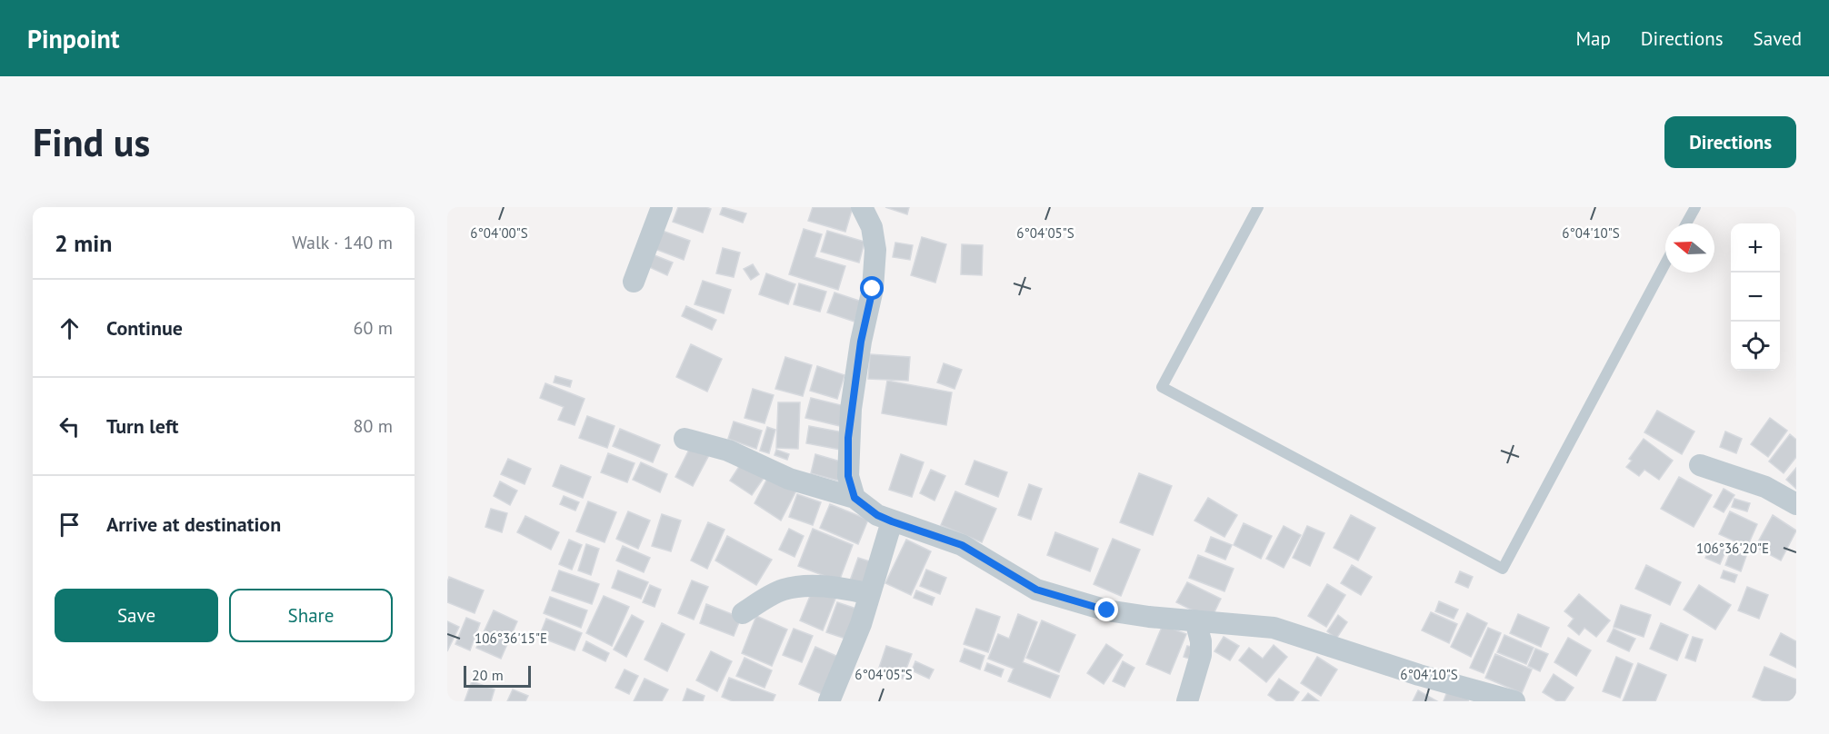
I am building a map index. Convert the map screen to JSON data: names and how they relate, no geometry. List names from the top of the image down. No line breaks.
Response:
{"scale_bar":"20 m","north":"left","page":{"header":"Pinpoint","nav":["Map","Directions","Saved"],"buttons":["Directions",["Save","Share"]],"title":"Find us","heading":["2 min","Walk · 140 m"],"map_buttons":["+","−"],"list":[["Continue","60 m"],["Turn left","80 m"],"Arrive at destination"],"scale":"20 m"},"coordinates":["6°04'00\"S","6°04'05\"S","6°04'10\"S","106°36'20\"E","106°36'15\"E"]}
